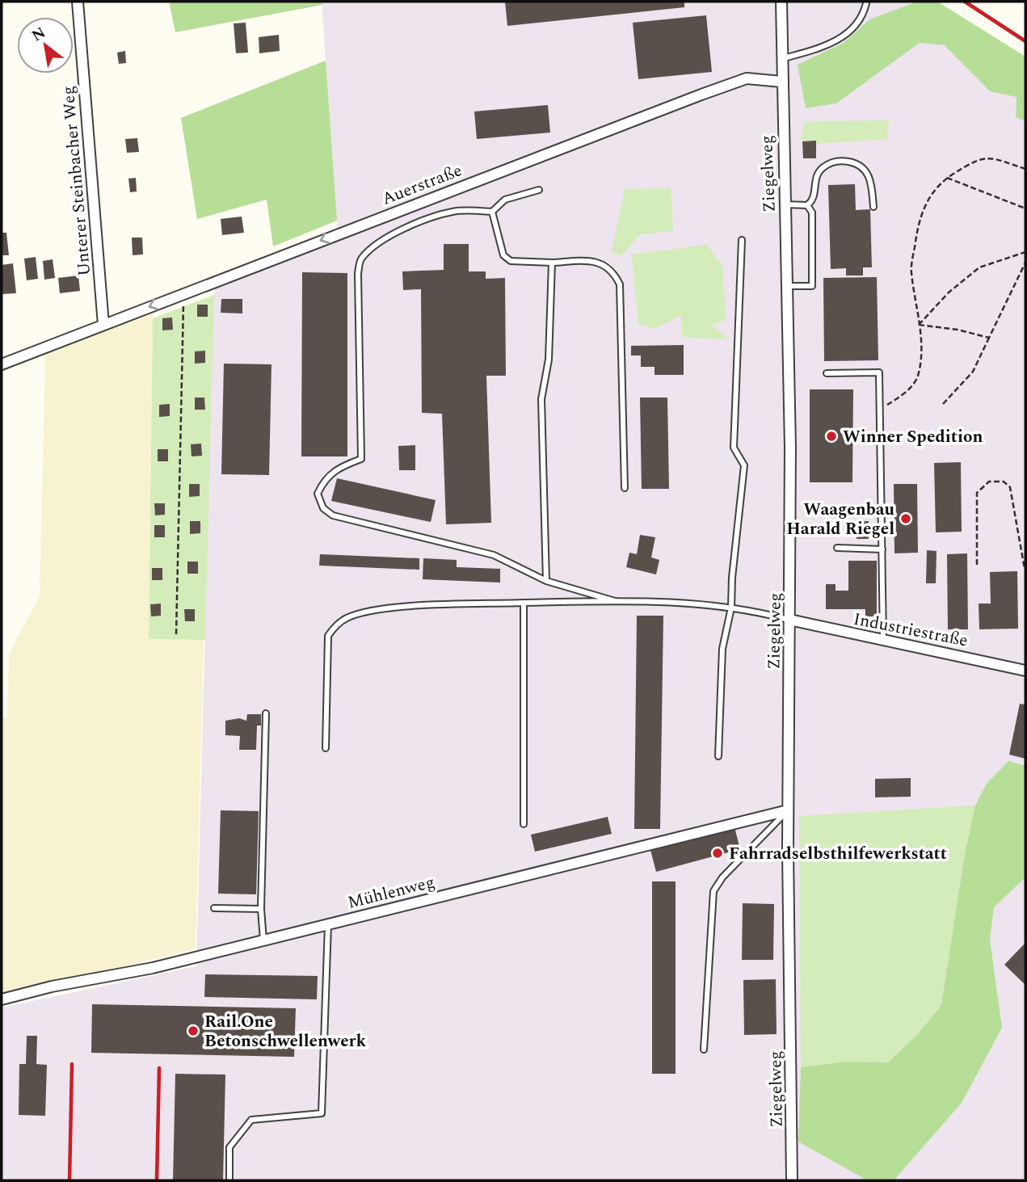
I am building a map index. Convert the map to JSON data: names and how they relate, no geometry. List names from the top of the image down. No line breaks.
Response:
{"streets":{"street":["Ziegelweg","Unterer Steinbacher Weg","Auerstraße","Industriestraße","Mühlenweg"]},"crossings":[["Ziegelweg","Auerstraße"],["Ziegelweg","Industriestraße"],["Ziegelweg","Mühlenweg"],["Unterer Steinbacher Weg","Auerstraße"]],"one_way":["Auerstraße"],"places":["Winner Spedition","Waagenbau Harald Riegel","Fahrradselbsthilfewerkstatt","Rail.One Betonschwellenwerk"],"north":"top left"}
